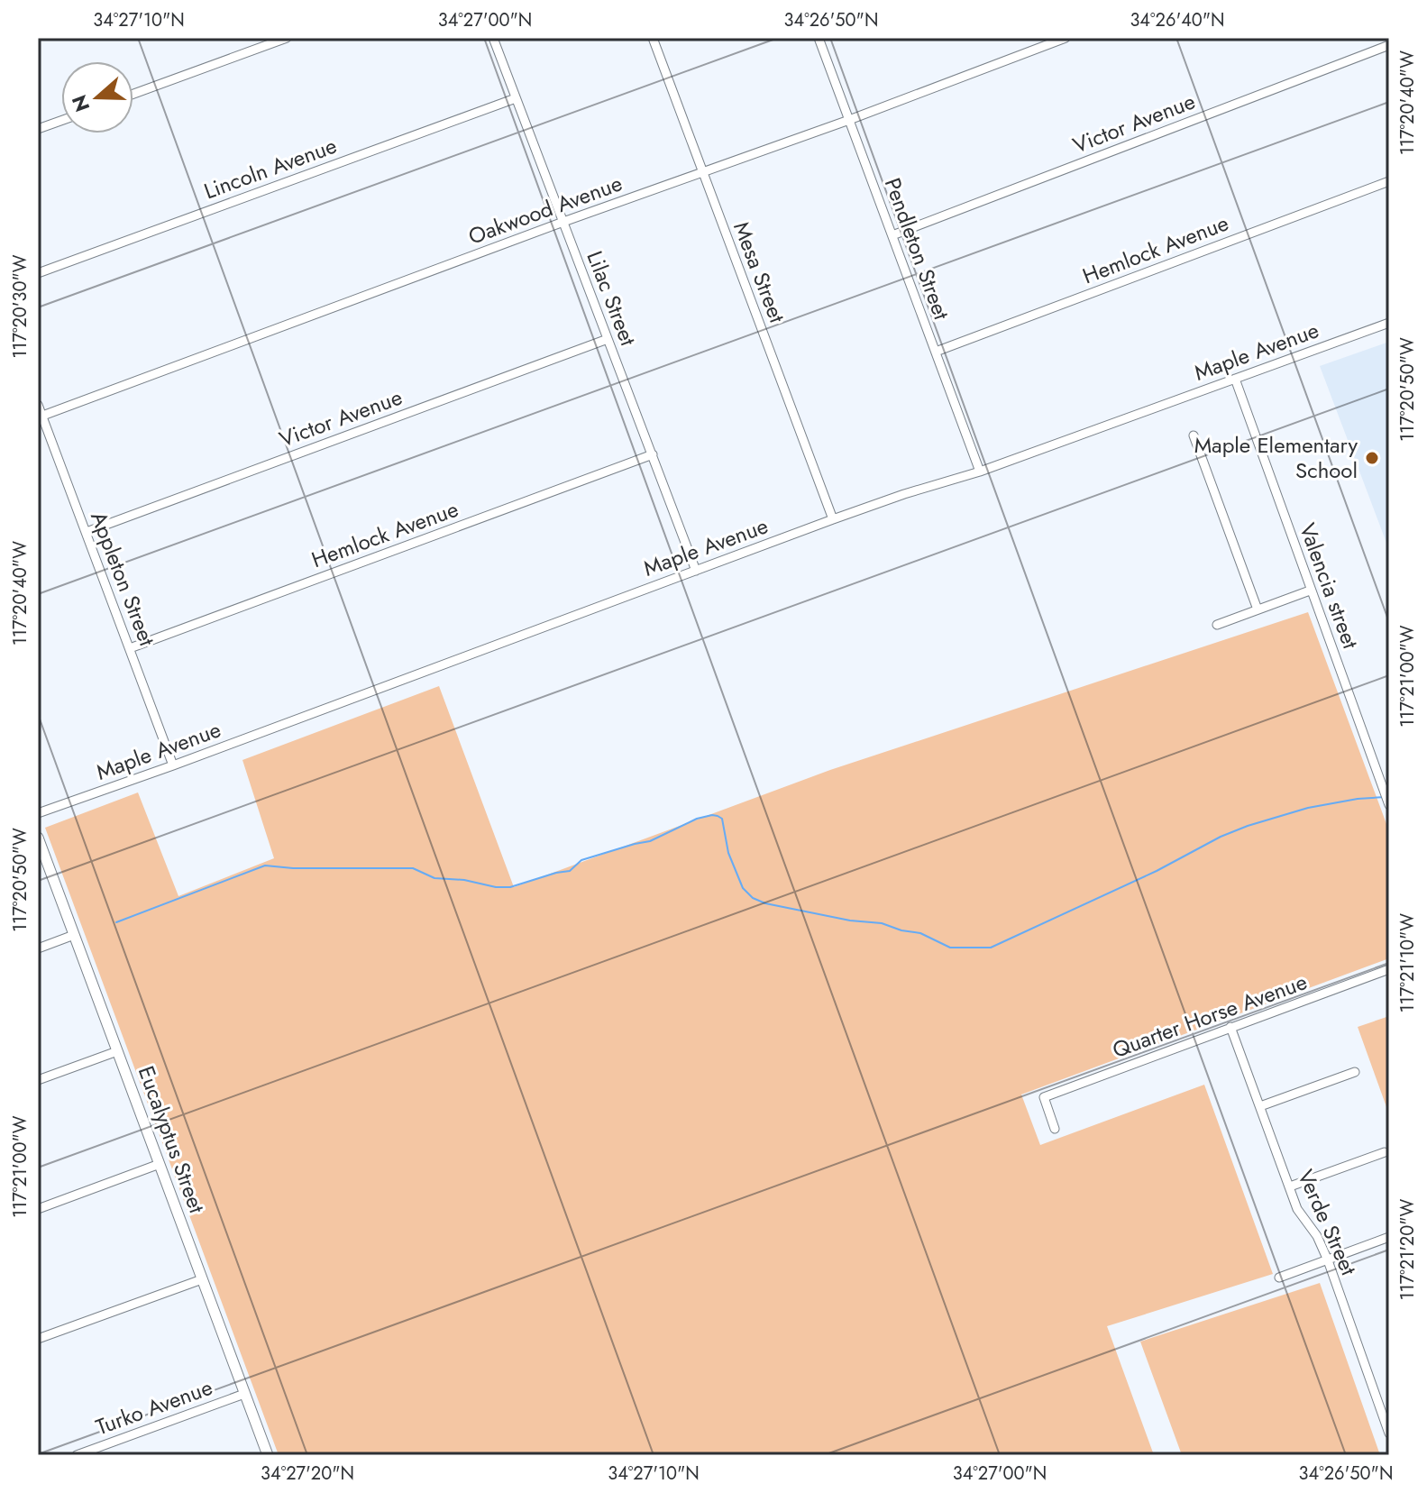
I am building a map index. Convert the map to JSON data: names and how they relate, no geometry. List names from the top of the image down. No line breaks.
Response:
{"streets":{"main road":["Eucalyptus Street"],"street":["Victor Avenue","Lincoln Avenue","Oakwood Avenue","Pendleton Street","Hemlock Avenue","Mesa Street","Lilac Street","Maple Avenue","Appleton Street","Valencia street","Quarter Horse Avenue","Verde Street","Turko Avenue"]},"crossings":[["Victor Avenue","Pendleton Street"],["Victor Avenue","Lilac Street"],["Victor Avenue","Appleton Street"],["Lincoln Avenue","Lilac Street"],["Oakwood Avenue","Pendleton Street"],["Oakwood Avenue","Mesa Street"],["Oakwood Avenue","Lilac Street"],["Oakwood Avenue","Appleton Street"],["Pendleton Street","Hemlock Avenue"],["Pendleton Street","Maple Avenue"],["Hemlock Avenue","Lilac Street"],["Hemlock Avenue","Appleton Street"],["Mesa Street","Maple Avenue"],["Lilac Street","Maple Avenue"],["Maple Avenue","Appleton Street"],["Maple Avenue","Valencia street"],["Quarter Horse Avenue","Verde Street"],["Eucalyptus Street","Turko Avenue"]],"places":["Maple Elementary School"],"north":"left","coordinates":["34°27'10\"N","34°27'00\"N","34°26'50\"N","34°26'40\"N","117°20'40\"W","117°20'30\"W","117°20'50\"W","117°21'00\"W","117°21'10\"W","117°21'20\"W","34°27'20\"N"]}
